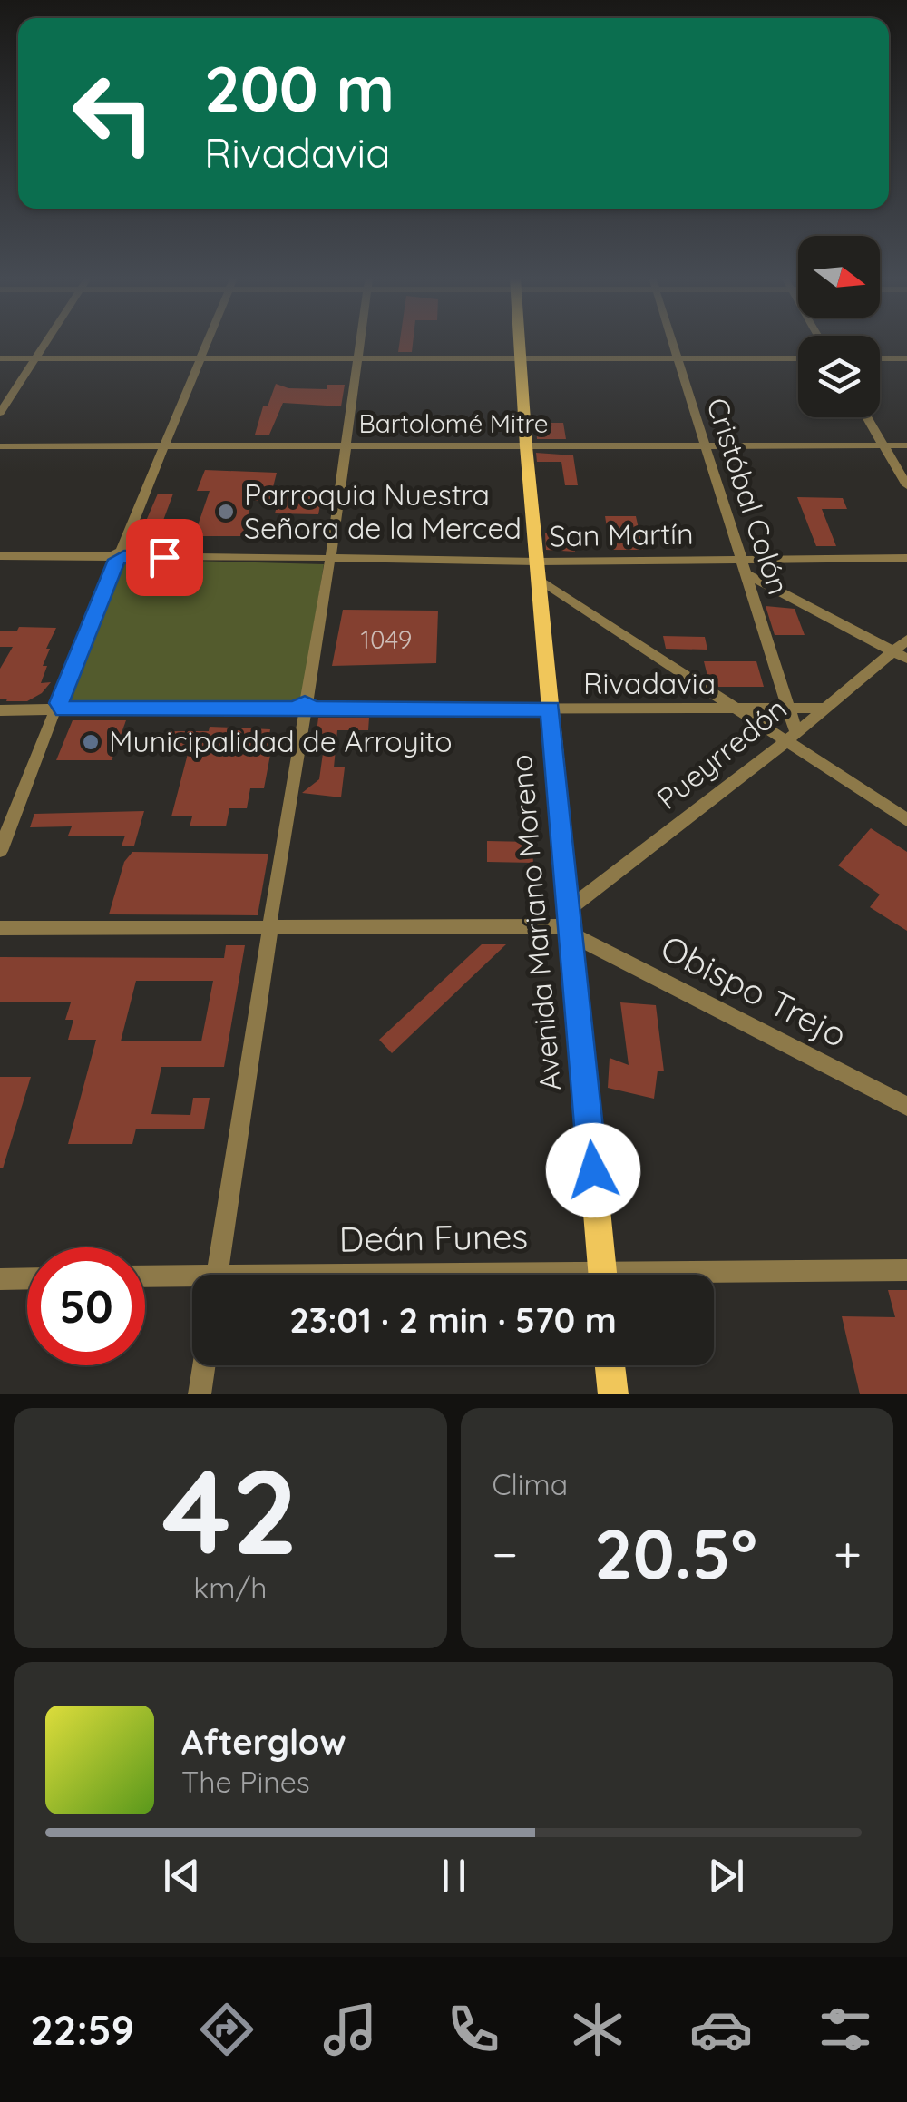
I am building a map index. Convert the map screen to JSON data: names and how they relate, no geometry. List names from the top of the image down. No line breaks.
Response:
{"streets":{"main road":["Avenida Mariano Moreno"],"street":["Bartolomé Mitre","Cristóbal Colón","San Martín","Rivadavia","Pueyrredón","Obispo Trejo","Deán Funes"]},"crossings":[["Bartolomé Mitre","Cristóbal Colón"],["Bartolomé Mitre","Avenida Mariano Moreno"],["Cristóbal Colón","San Martín"],["Cristóbal Colón","Rivadavia"],["Cristóbal Colón","Pueyrredón"],["San Martín","Avenida Mariano Moreno"],["Rivadavia","Pueyrredón"],["Rivadavia","Avenida Mariano Moreno"],["Pueyrredón","Avenida Mariano Moreno"],["Pueyrredón","Obispo Trejo"],["Avenida Mariano Moreno","Obispo Trejo"]],"places":["Parroquia Nuestra Señora de la Merced","Municipalidad de Arroyito"],"house_numbers":["1049"],"north":"right","page":{"turn":["200 m","Rivadavia"],"limit":"50","trip":"23:01 · 2 min · 570 m","tile":[["42","km/h"],"Clima"],"heat":["−","20.5°","+"],"song":["Afterglow","The Pines"],"tabs":"22:59"}}
